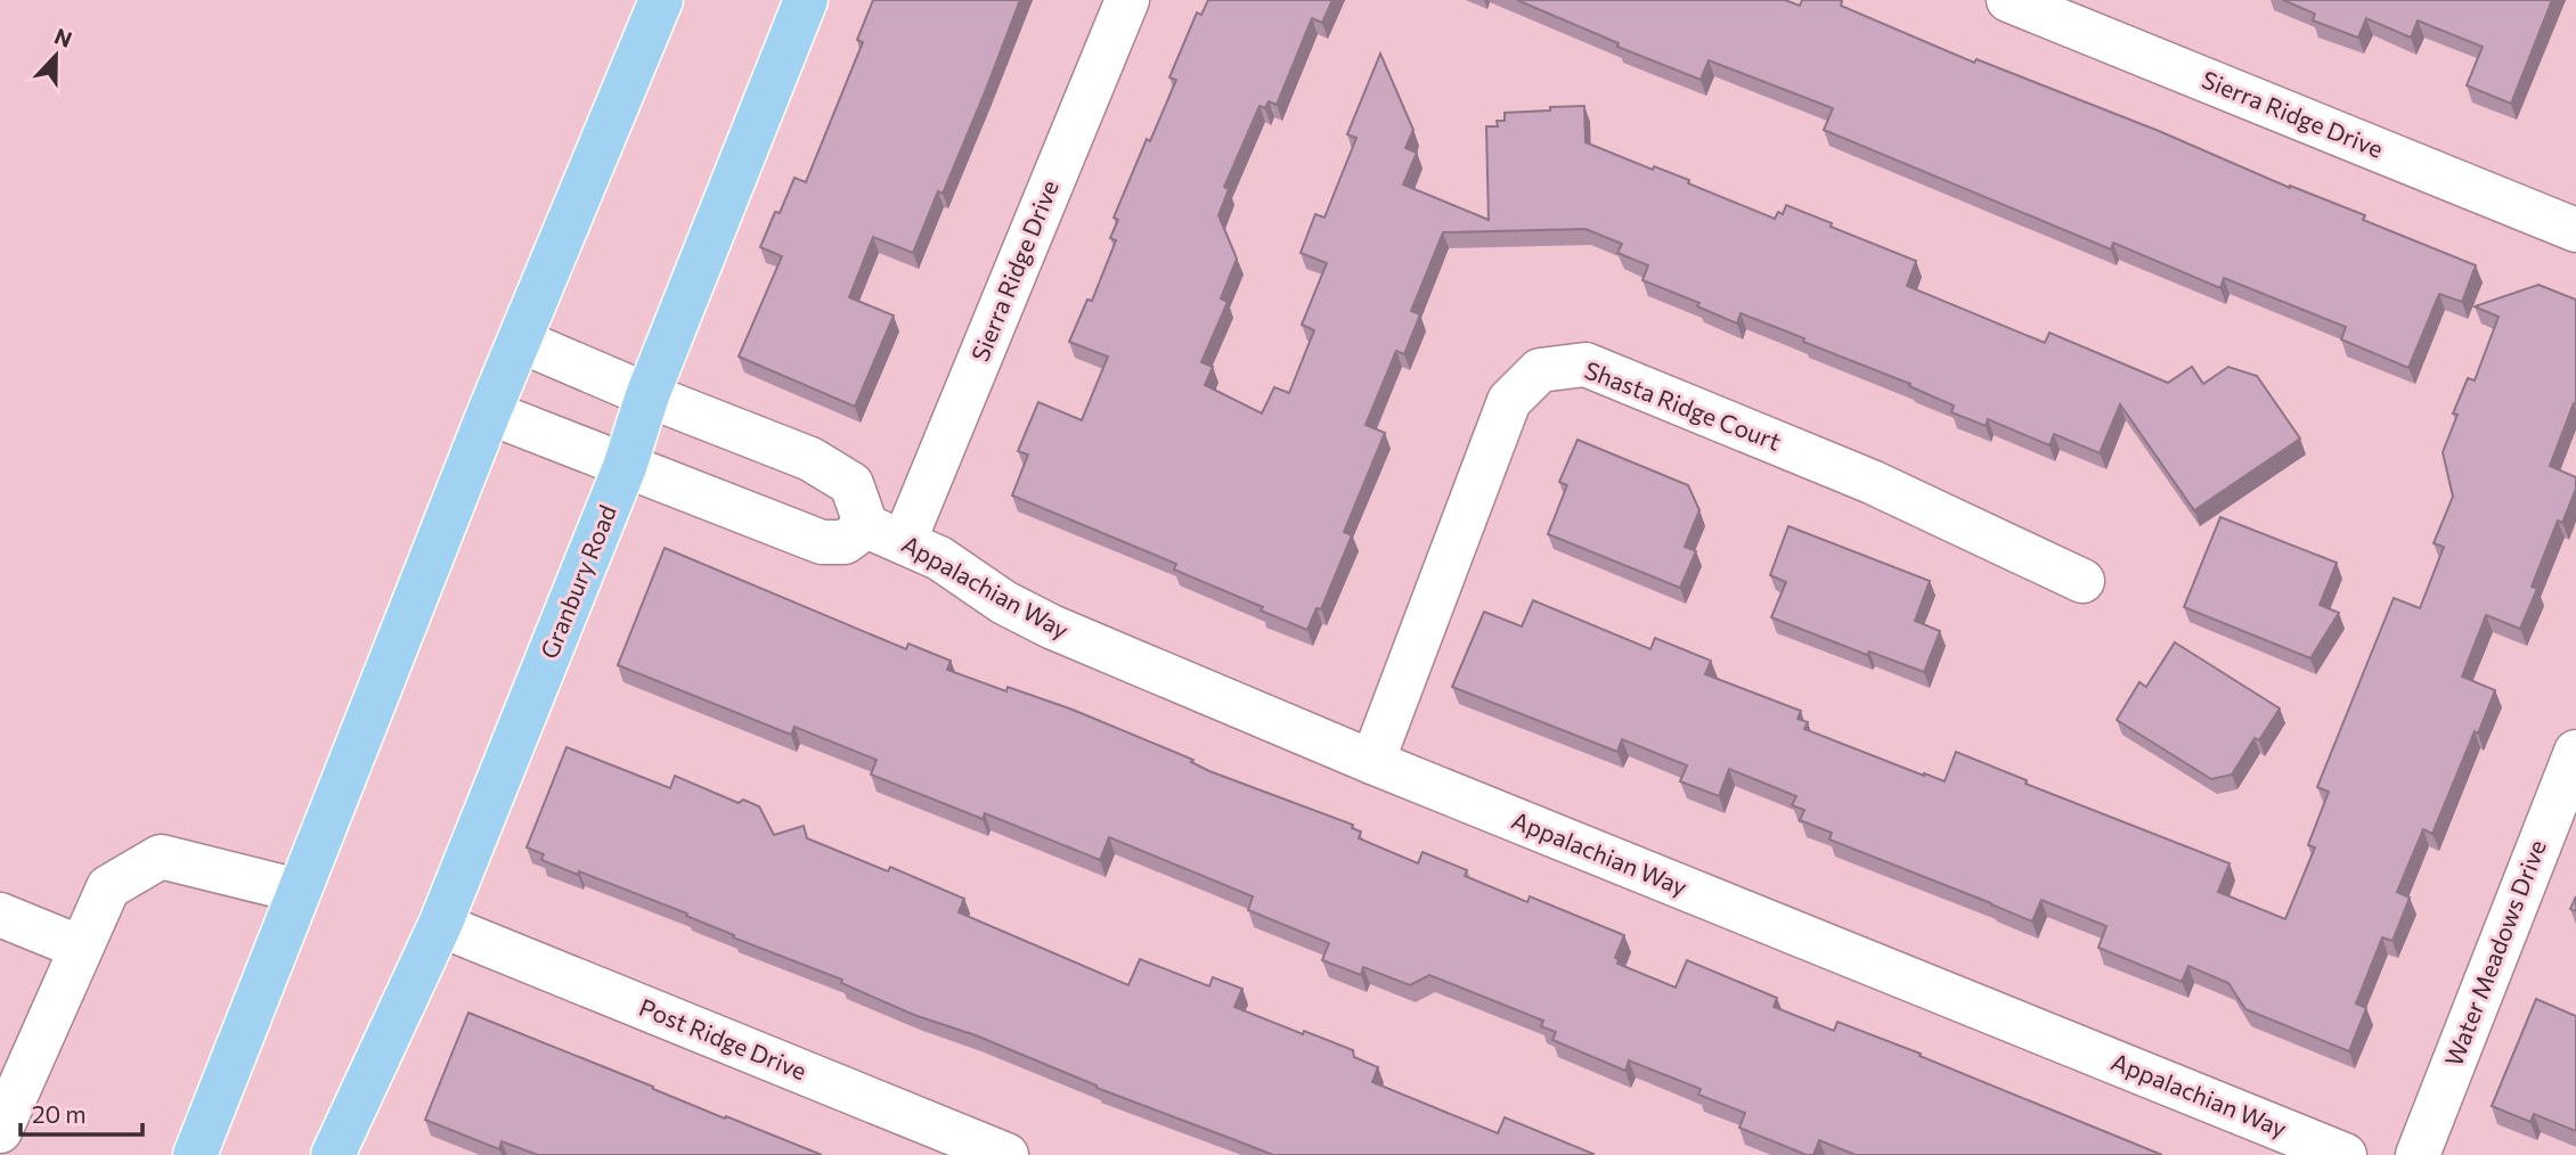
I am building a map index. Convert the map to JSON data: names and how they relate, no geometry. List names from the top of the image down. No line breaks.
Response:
{"streets":{"main road":["Granbury Road"],"street":["Sierra Ridge Drive","Shasta Ridge Court","Appalachian Way","Water Meadows Drive","Post Ridge Drive"]},"crossings":[["Sierra Ridge Drive","Appalachian Way"],["Shasta Ridge Court","Appalachian Way"],["Granbury Road","Post Ridge Drive"]],"scale_bar":"20 m","north":"top"}
